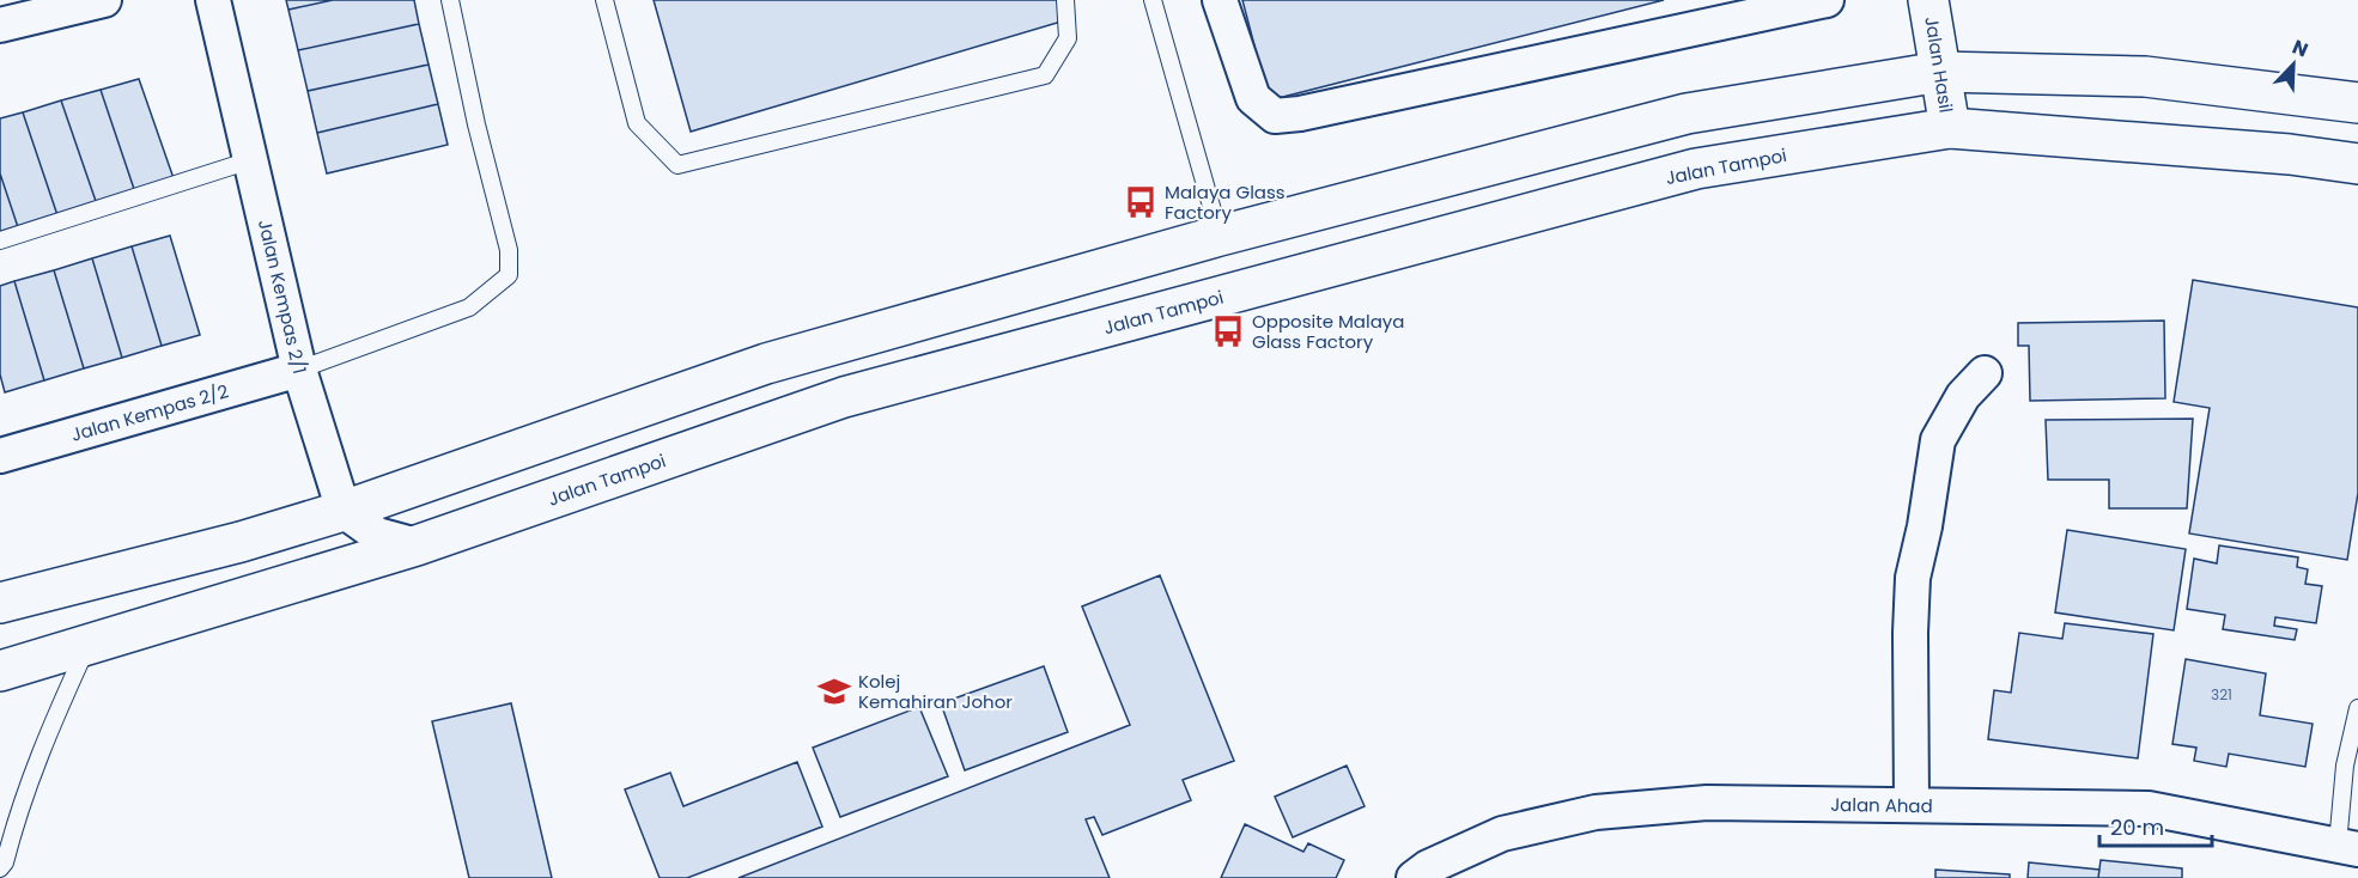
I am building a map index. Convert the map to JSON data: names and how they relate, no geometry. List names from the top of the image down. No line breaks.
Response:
{"streets":{"main road":["Jalan Hasil","Jalan Tampoi"],"street":["Jalan Kempas 2/1","Jalan Kempas 2/2","Jalan Ahad"]},"crossings":[["Jalan Hasil","Jalan Tampoi"],["Jalan Kempas 2/1","Jalan Kempas 2/2"]],"places":{"bus stop":["Malaya Glass Factory","Opposite Malaya Glass Factory"],"school or university":["Kolej Kemahiran Johor"]},"house_numbers":["321"],"scale_bar":"20 m","north":"top right"}
